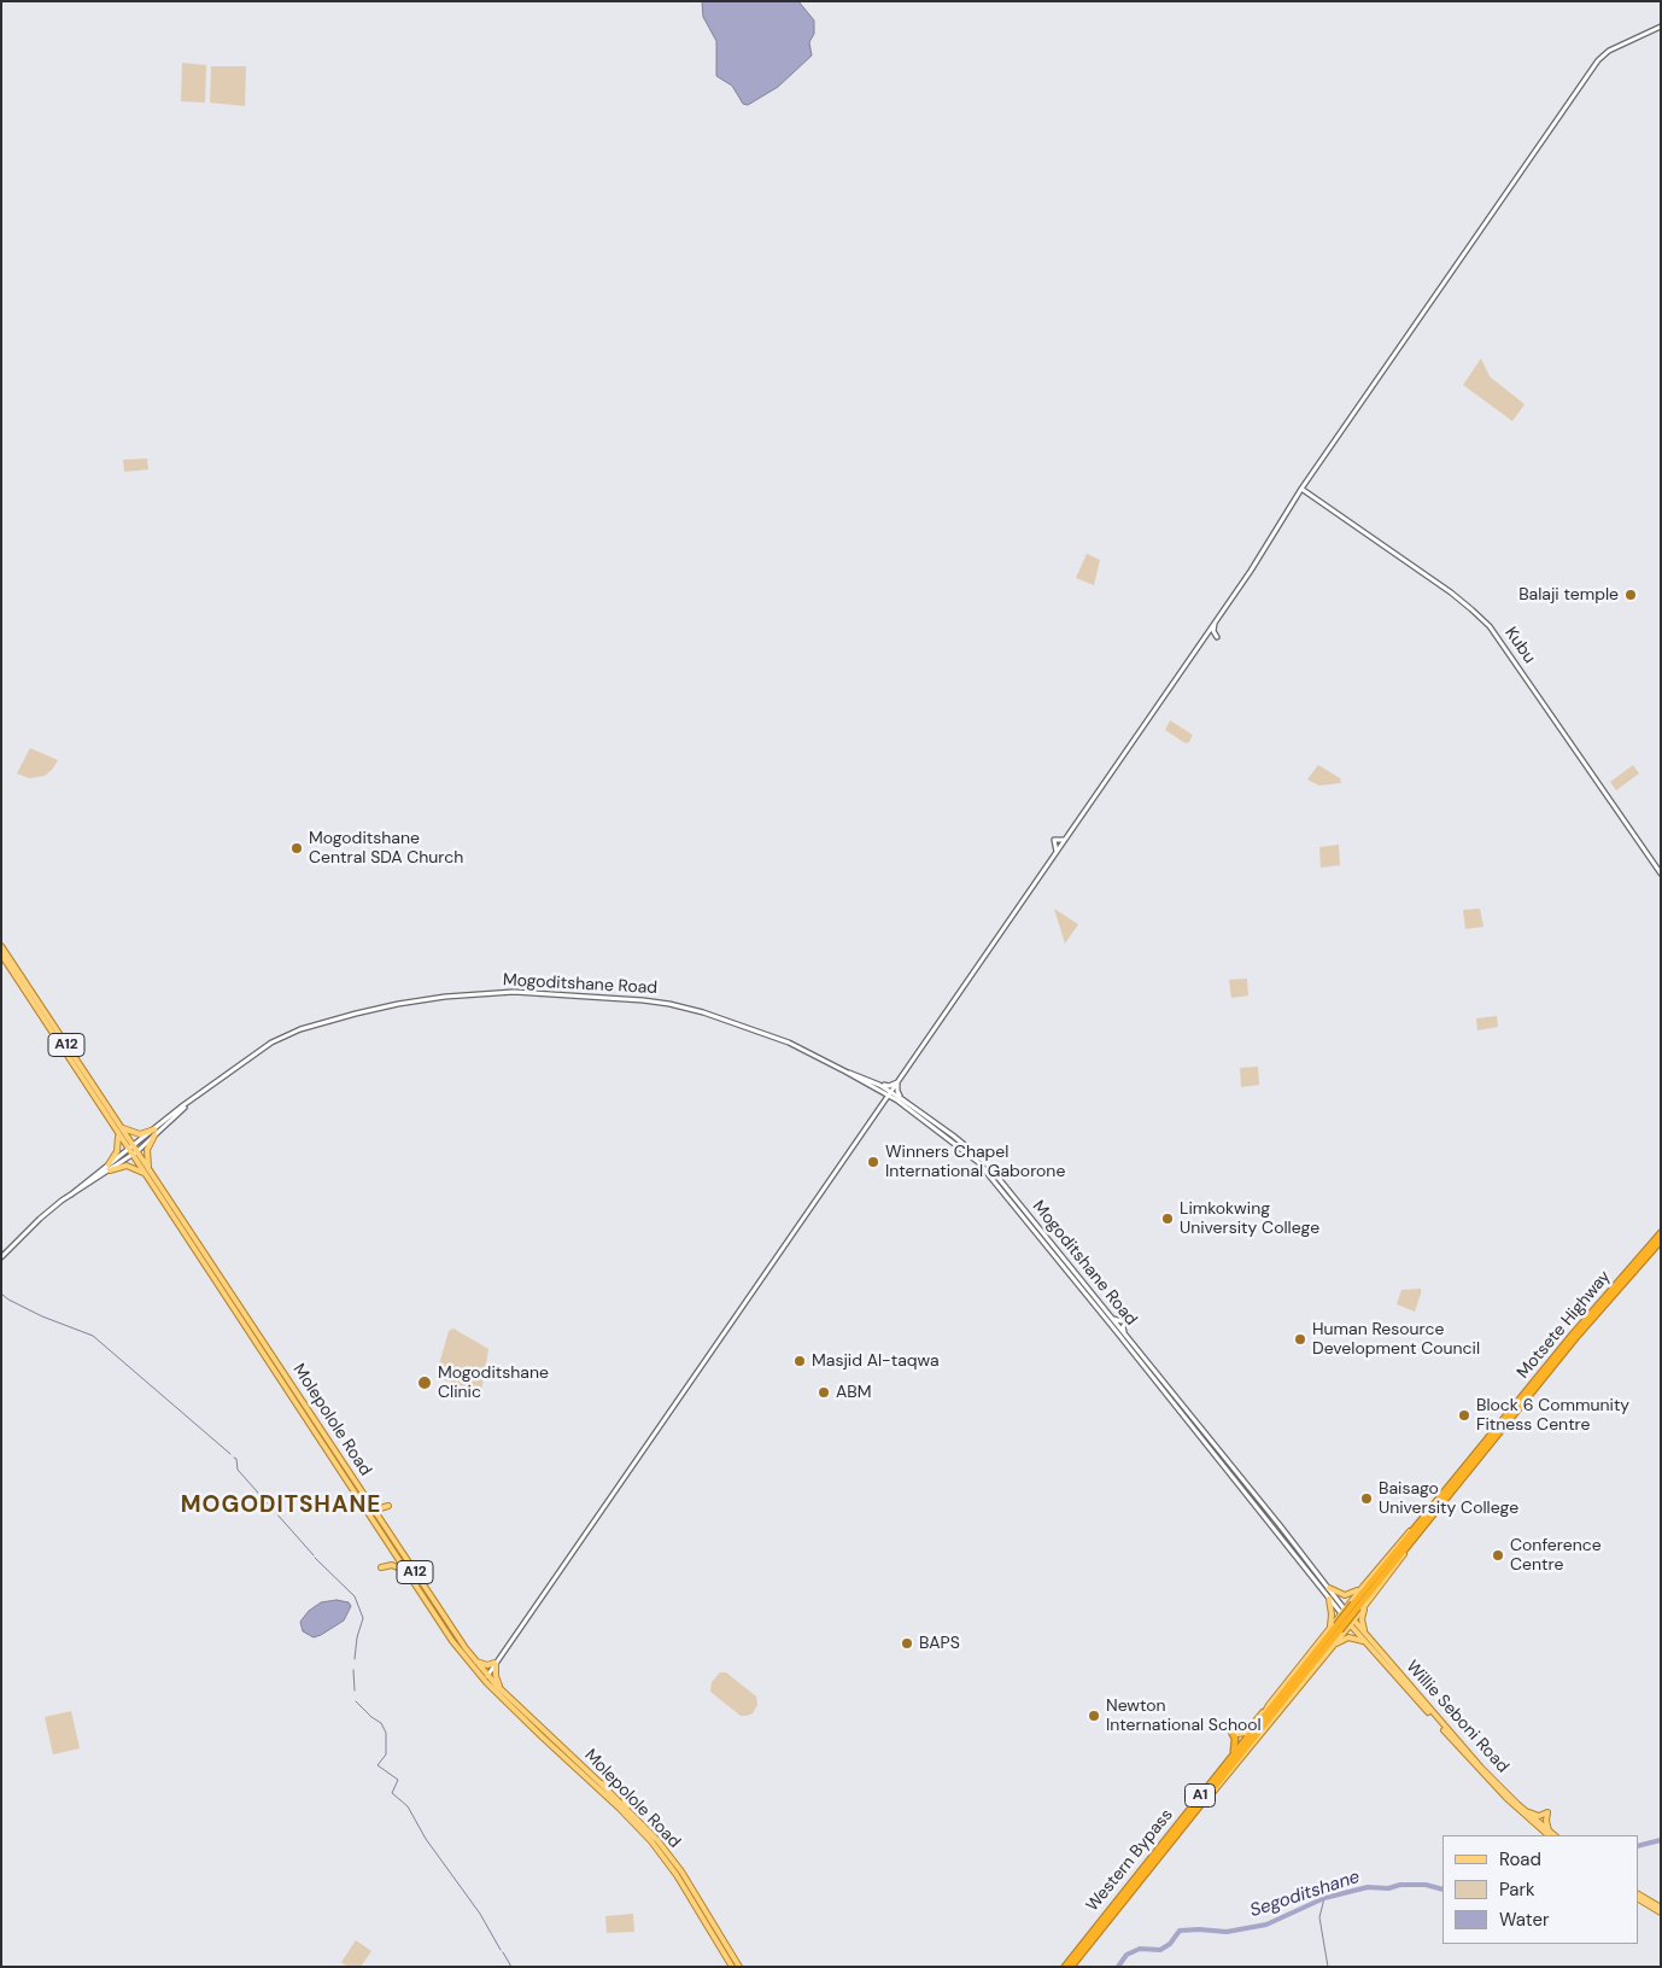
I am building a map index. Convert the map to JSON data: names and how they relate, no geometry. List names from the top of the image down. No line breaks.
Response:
{"streets":{"highway":["Motsete Highway","A1","Western Bypass"],"main road":["Kubu","Mogoditshane Road","A12","Molepolole Road","Willie Seboni Road"]},"crossings":[["Mogoditshane Road","Willie Seboni Road"],["Motsete Highway","Western Bypass"]],"districts":["MOGODITSHANE"],"water":["Segoditshane"],"places":["Balaji temple","Mogoditshane Central SDA Church","Winners Chapel International Gaborone","Limkokwing University College","Human Resource Development Council","Masjid Al-taqwa","Mogoditshane Clinic","ABM","Block 6 Community Fitness Centre","Baisago University College","Conference Centre","BAPS","Newton International School"],"legend":["Road","Park","Water"]}
